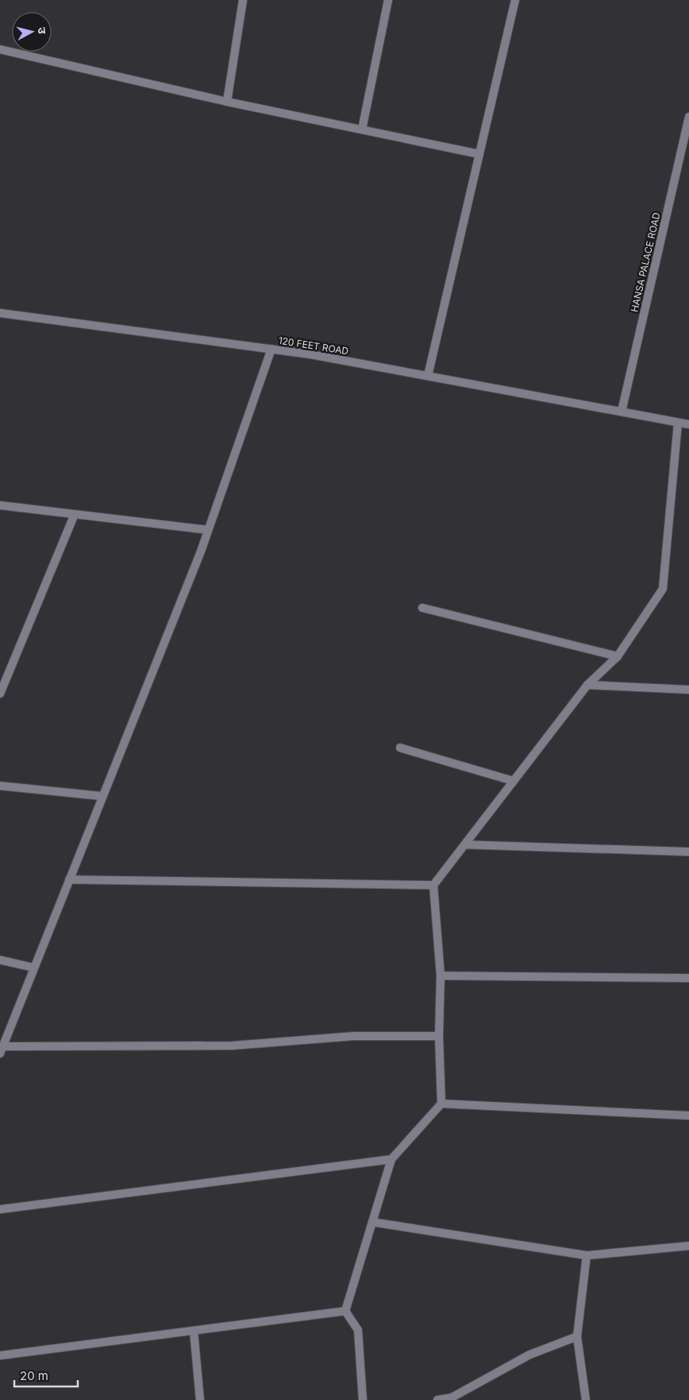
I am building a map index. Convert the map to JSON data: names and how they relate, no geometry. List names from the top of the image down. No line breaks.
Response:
{"streets":{"street":["HANSA PALACE ROAD","120 FEET ROAD"]},"crossings":[["HANSA PALACE ROAD","120 FEET ROAD"]],"scale_bar":"20 m","north":"right"}
